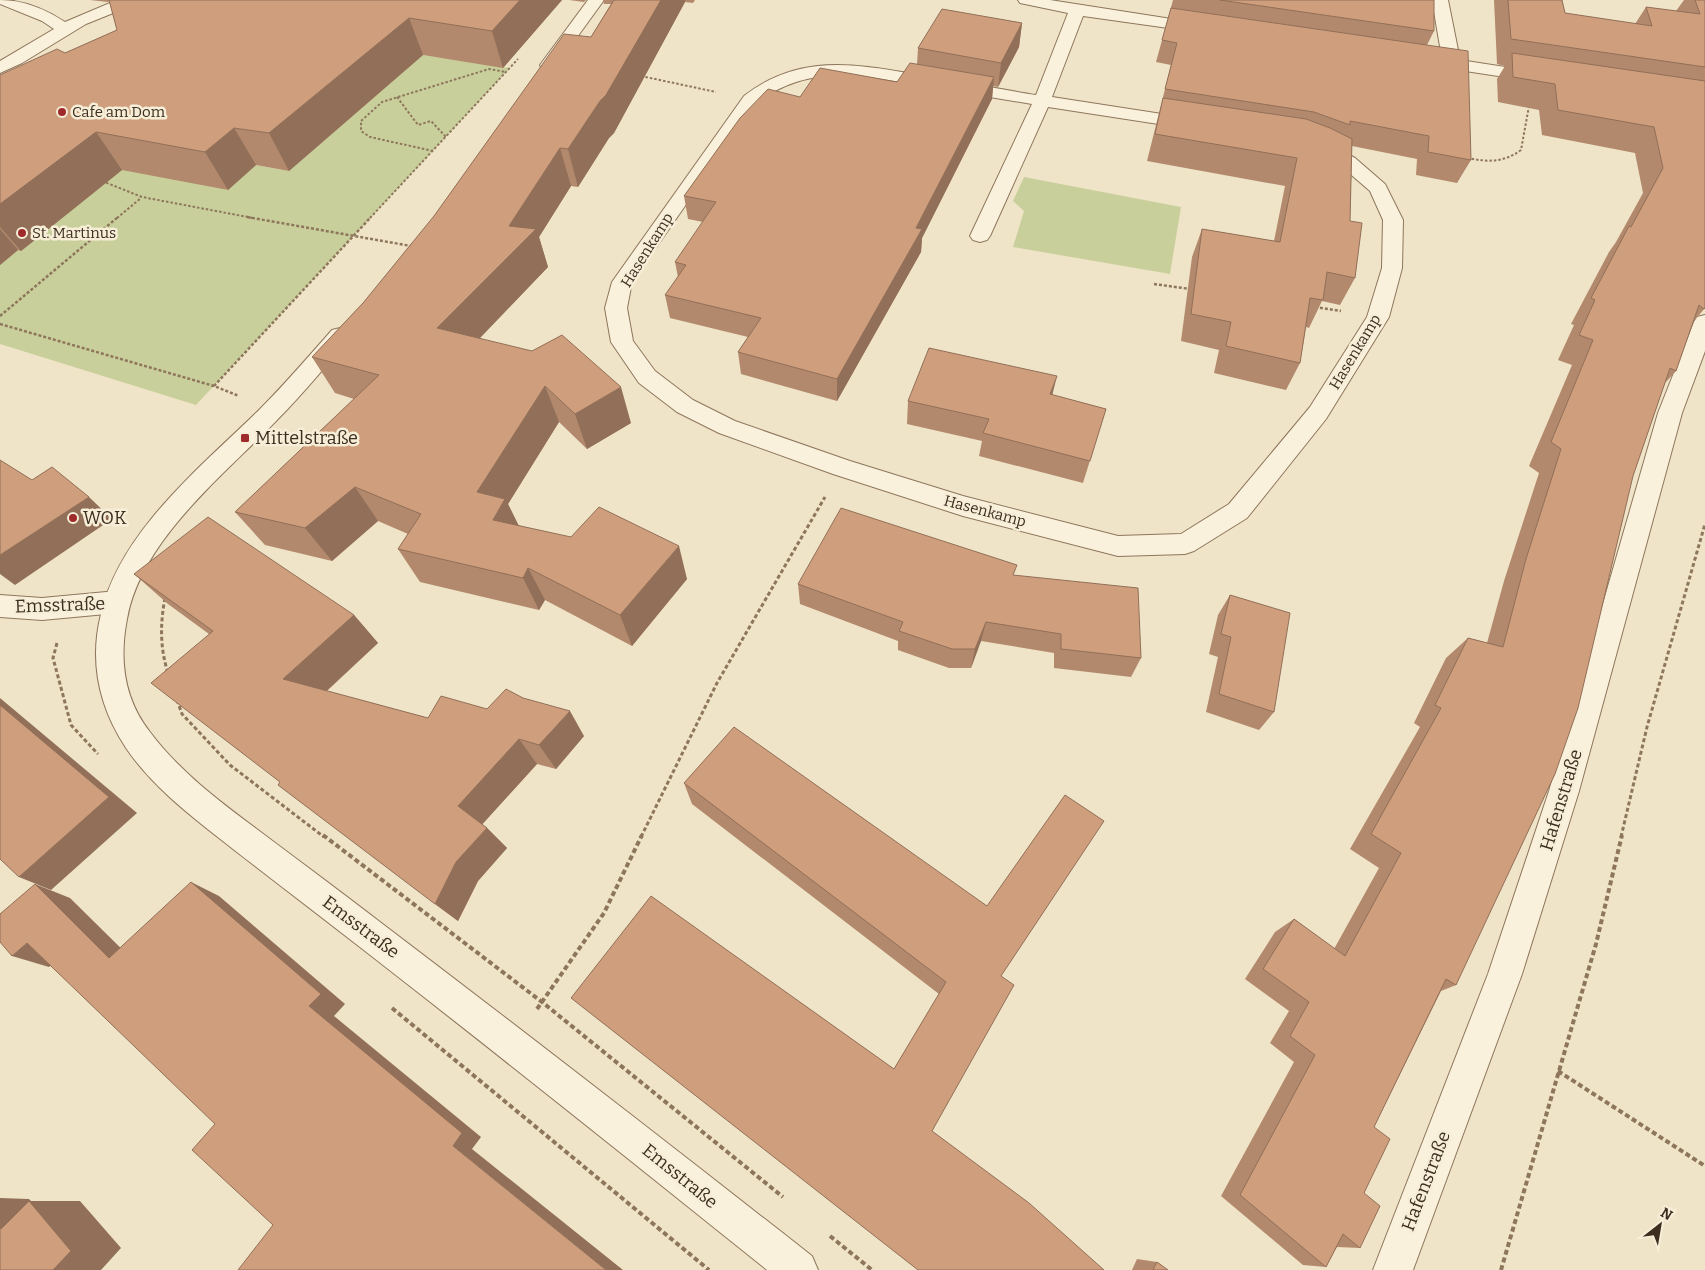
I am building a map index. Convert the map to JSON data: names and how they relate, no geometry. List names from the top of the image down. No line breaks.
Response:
{"streets":{"street":["Hasenkamp","Emsstraße","Hafenstraße"]},"places":{"other":["Cafe am Dom","St. Martinus","WOK"],"transit":["Mittelstraße"]},"north":"top right"}
